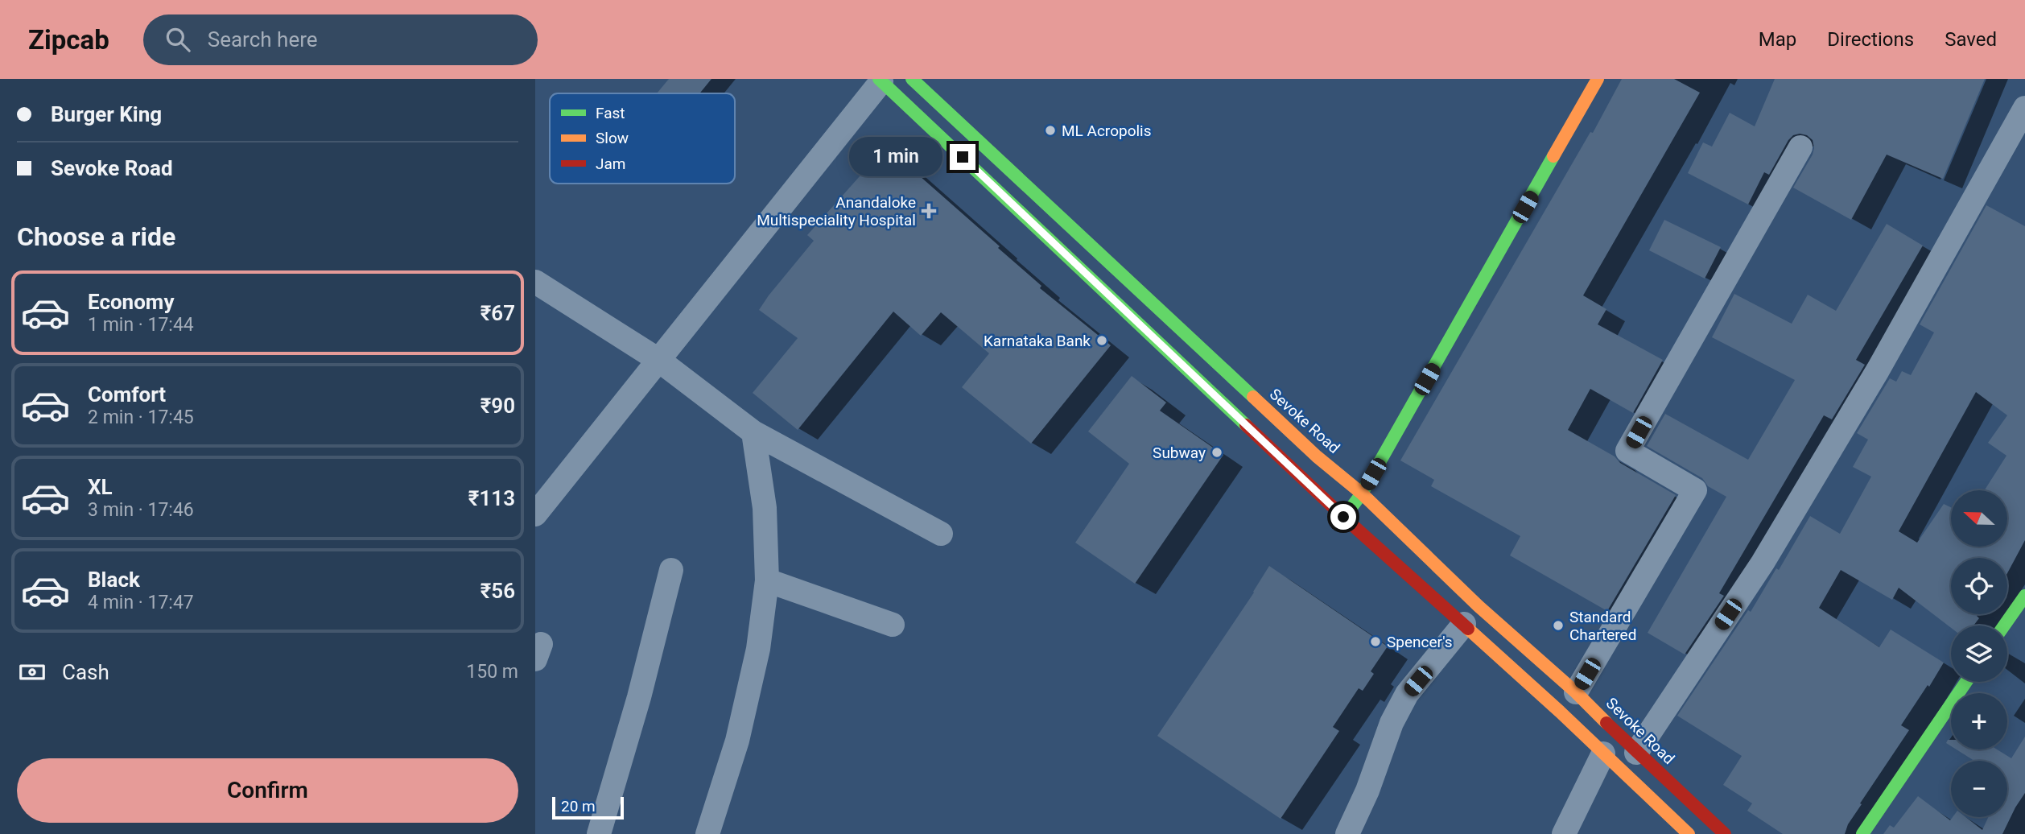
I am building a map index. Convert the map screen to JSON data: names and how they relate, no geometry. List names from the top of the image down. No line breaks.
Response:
{"streets":{"main road":["Sevoke Road"]},"places":{"other":["ML Acropolis","Karnataka Bank","Subway","Standard Chartered","Spencer's"],"health":["Anandaloke Multispeciality Hospital"]},"legend":["Fast","Slow","Jam"],"scale_bar":"20 m","north":"left","page":{"header":"Zipcab","search":"Search here","nav":["Map","Directions","Saved"],"banner":["Burger King","Sevoke Road"],"bubble":"1 min","heading":"Choose a ride","list":[{"name":"Economy","note":"1 min · 17:44","value":"₹67"},{"name":"Comfort","note":"2 min · 17:45","value":"₹90"},{"name":"XL","note":"3 min · 17:46","value":"₹113"},{"name":"Black","note":"4 min · 17:47","value":"₹56"}],"map_buttons":["+","−"],"pay":["Cash","150 m"],"buttons":"Confirm","scale":"20 m"}}
